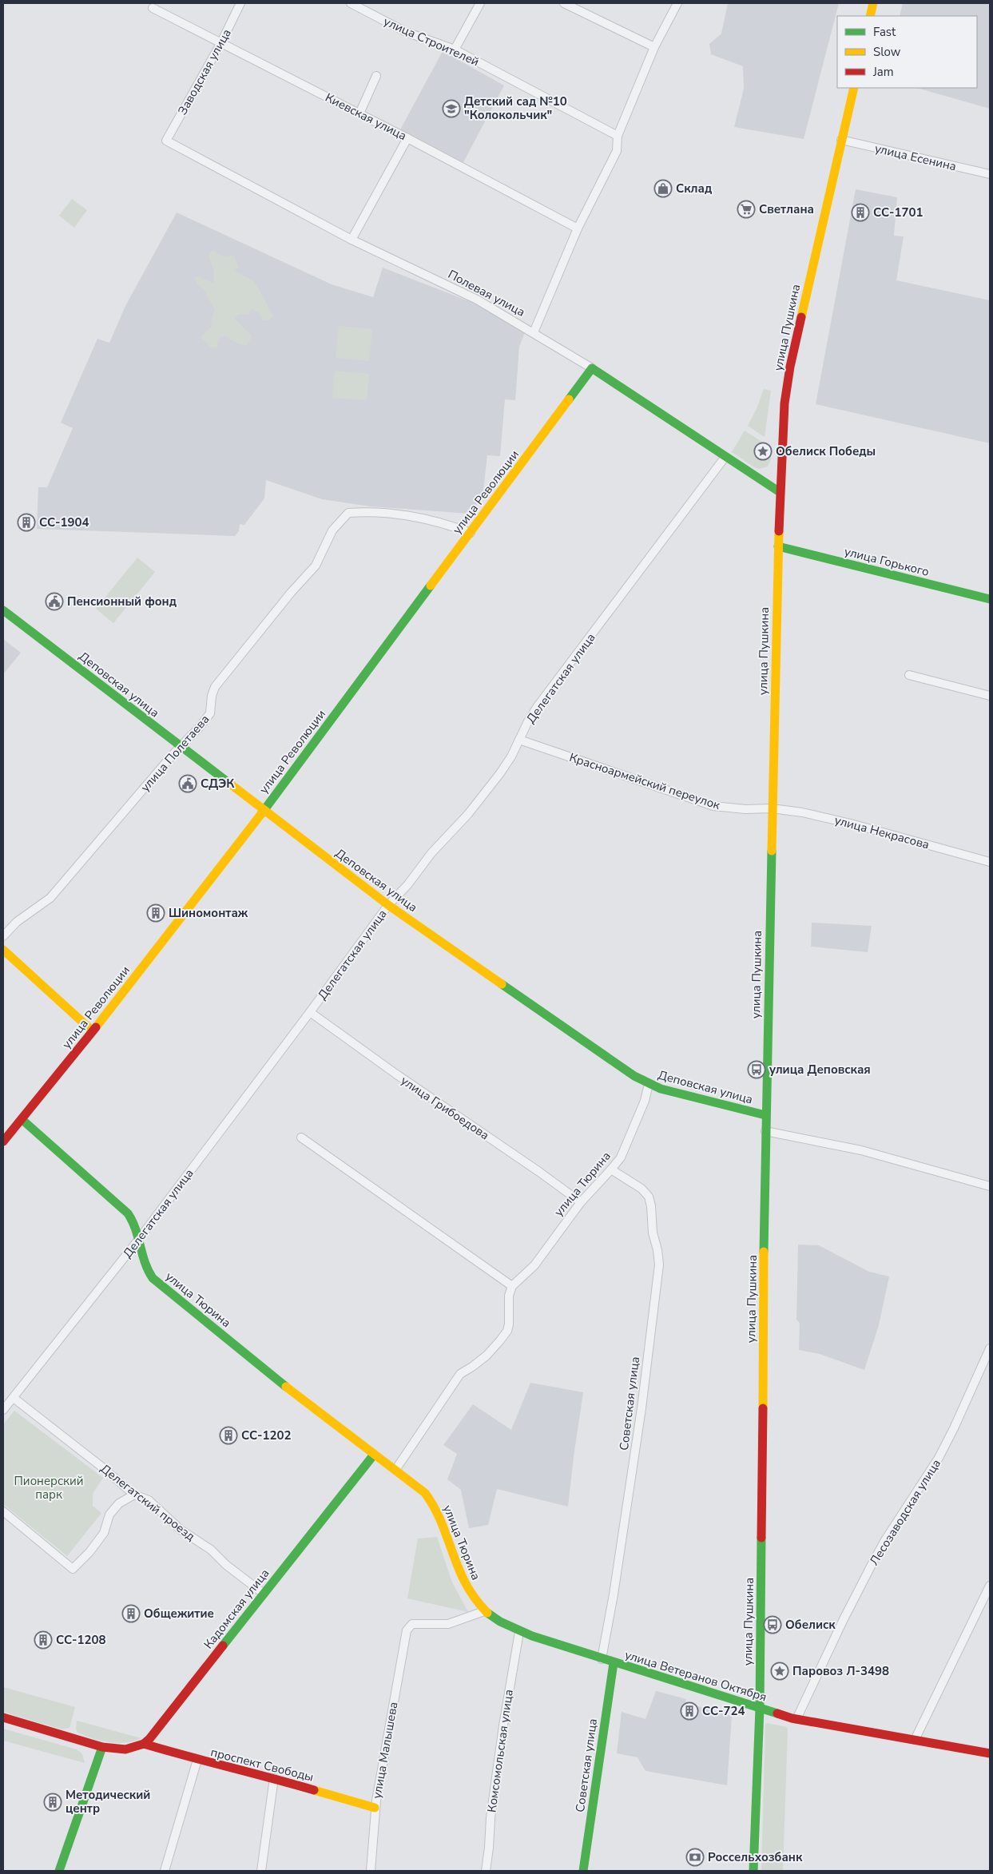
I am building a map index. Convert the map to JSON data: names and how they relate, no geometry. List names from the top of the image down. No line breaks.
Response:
{"streets":{"street":["улица Строителей","Заводская улица","Киевская улица","улица Есенина","Полевая улица","улица Пушкина","улица Революции","улица Горького","Делегатская улица","Деповская улица","улица Полетаева","Красноармейский переулок","улица Некрасова","улица Грибоедова","улица Тюрина","Советская улица","Делегатский проезд","Лесозаводская улица","Кадомская улица","улица Ветеранов Октября","улица Малышева","Комсомольская улица","проспект Свободы"]},"crossings":[["Заводская улица","Киевская улица"],["Заводская улица","Полевая улица"],["улица Есенина","улица Пушкина"],["Полевая улица","улица Пушкина"],["Полевая улица","улица Революции"],["Полевая улица","Делегатская улица"],["улица Пушкина","улица Горького"],["улица Пушкина","Деповская улица"],["улица Пушкина","Красноармейский переулок"],["улица Пушкина","улица Некрасова"],["улица Пушкина","улица Ветеранов Октября"],["улица Революции","Деповская улица"],["улица Революции","улица Полетаева"],["улица Революции","улица Тюрина"],["Делегатская улица","Деповская улица"],["Делегатская улица","Красноармейский переулок"],["Делегатская улица","улица Грибоедова"],["Делегатская улица","улица Тюрина"],["Делегатская улица","Делегатский проезд"],["Деповская улица","улица Полетаева"],["Деповская улица","улица Тюрина"],["Красноармейский переулок","улица Некрасова"],["улица Грибоедова","улица Тюрина"],["улица Тюрина","Советская улица"],["улица Тюрина","Кадомская улица"],["улица Тюрина","улица Ветеранов Октября"],["улица Тюрина","улица Малышева"],["Советская улица","улица Ветеранов Октября"],["Делегатский проезд","Кадомская улица"],["Лесозаводская улица","улица Ветеранов Октября"],["Кадомская улица","проспект Свободы"],["улица Ветеранов Октября","улица Малышева"],["улица Ветеранов Октября","Комсомольская улица"],["улица Малышева","проспект Свободы"]],"parks":["Пионерский парк"],"places":{"school or university":["Детский сад №10 \"Колокольчик\""],"shop":["Склад"],"supermarket":["Светлана"],"building":["СС-1701","СС-1904","Шиномонтаж","СС-1202","Общежитие","СС-1208","СС-724","Методический центр"],"place":["Обелиск Победы","Паровоз Л-3498"],"public building":["Пенсионный фонд","СДЭК"],"bus stop":["улица Деповская","Обелиск"],"bank":["Россельхозбанк"]},"legend":["Fast","Slow","Jam"]}
